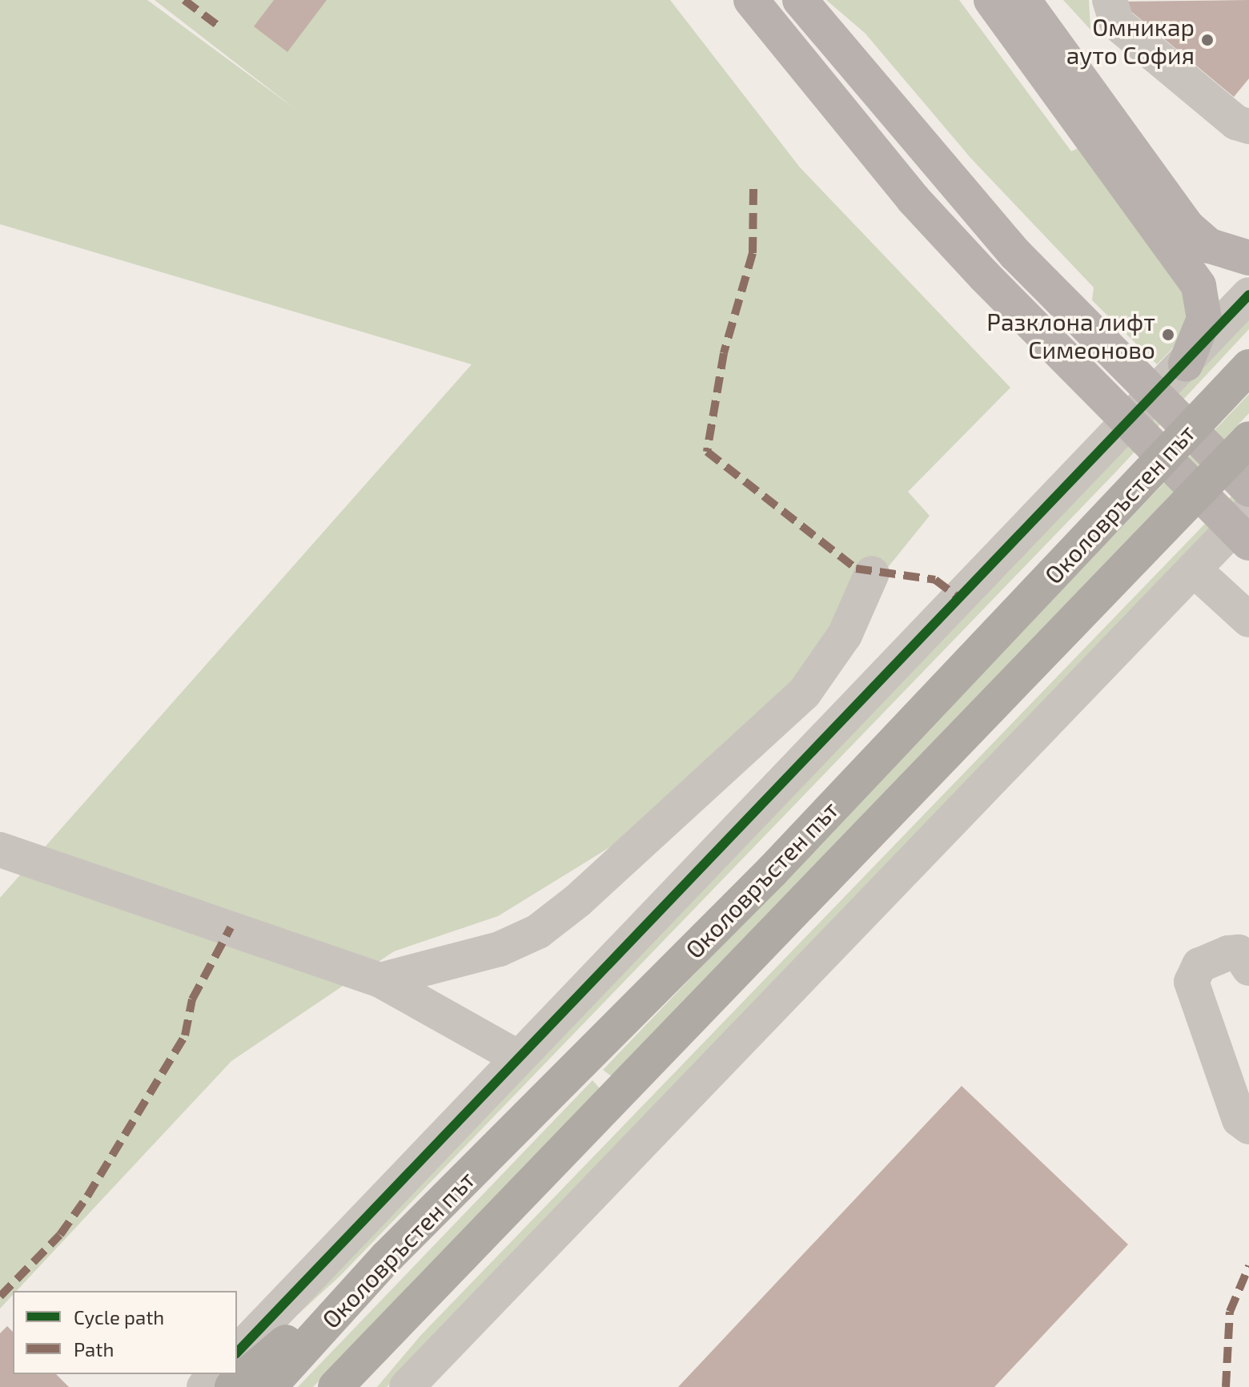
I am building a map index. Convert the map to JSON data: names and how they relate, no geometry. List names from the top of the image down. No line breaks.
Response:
{"streets":{"highway":["Околовръстен път"]},"places":["Омникар ауто София","Разклона лифт Симеоново"],"legend":["Cycle path","Path"]}
